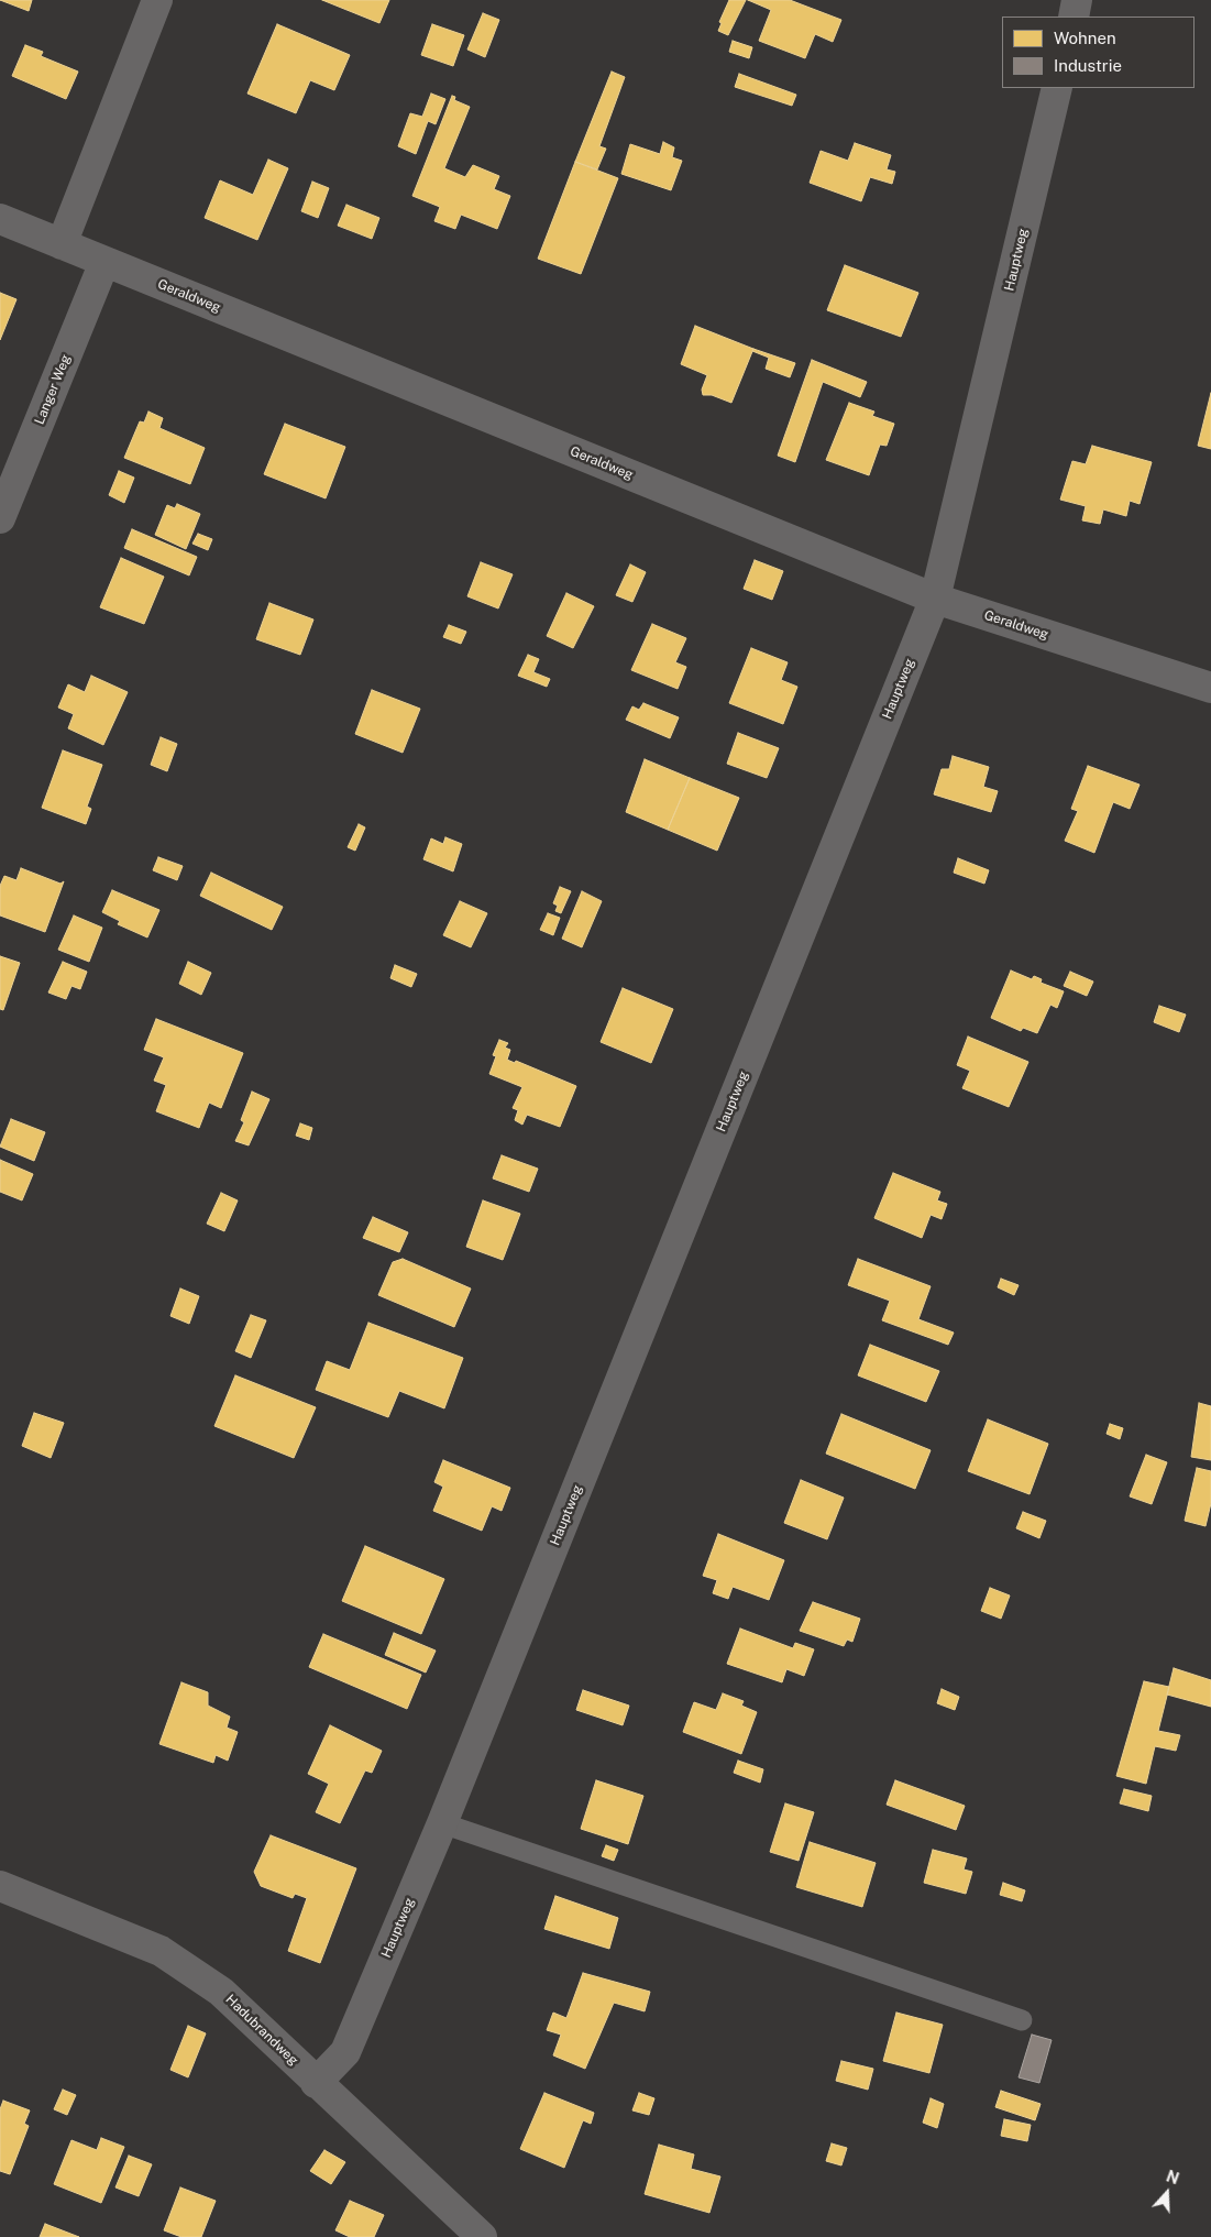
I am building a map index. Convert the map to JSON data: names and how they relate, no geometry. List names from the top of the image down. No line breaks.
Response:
{"streets":{"street":["Hauptweg","Geraldweg","Langer Weg","Hadubrandweg"]},"crossings":[["Hauptweg","Geraldweg"],["Hauptweg","Hadubrandweg"],["Geraldweg","Langer Weg"]],"legend":["Wohnen","Industrie"],"north":"top"}
